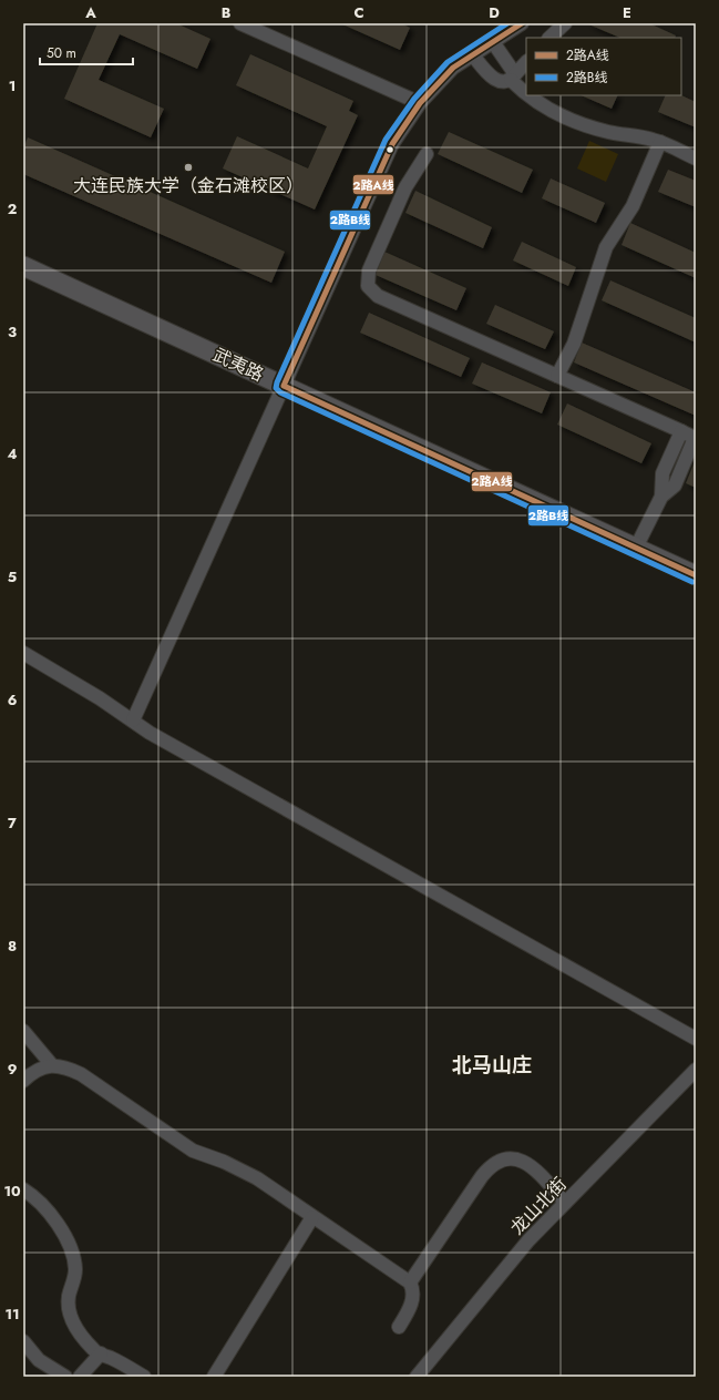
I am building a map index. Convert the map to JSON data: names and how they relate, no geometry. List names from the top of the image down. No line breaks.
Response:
{"streets":{"main road":["武夷路"],"street":["龙山北街"]},"districts":["北马山庄"],"places":["大连民族大学（金石滩校区）"],"lines":["transit line 2路A线","transit line 2路B线"],"legend":["2路A线","2路B线"],"scale_bar":"50 m","grid":{"columns":["A","B","C","D","E"],"rows":["1","2","3","4","5","6","7","8","9","10","11"]}}
